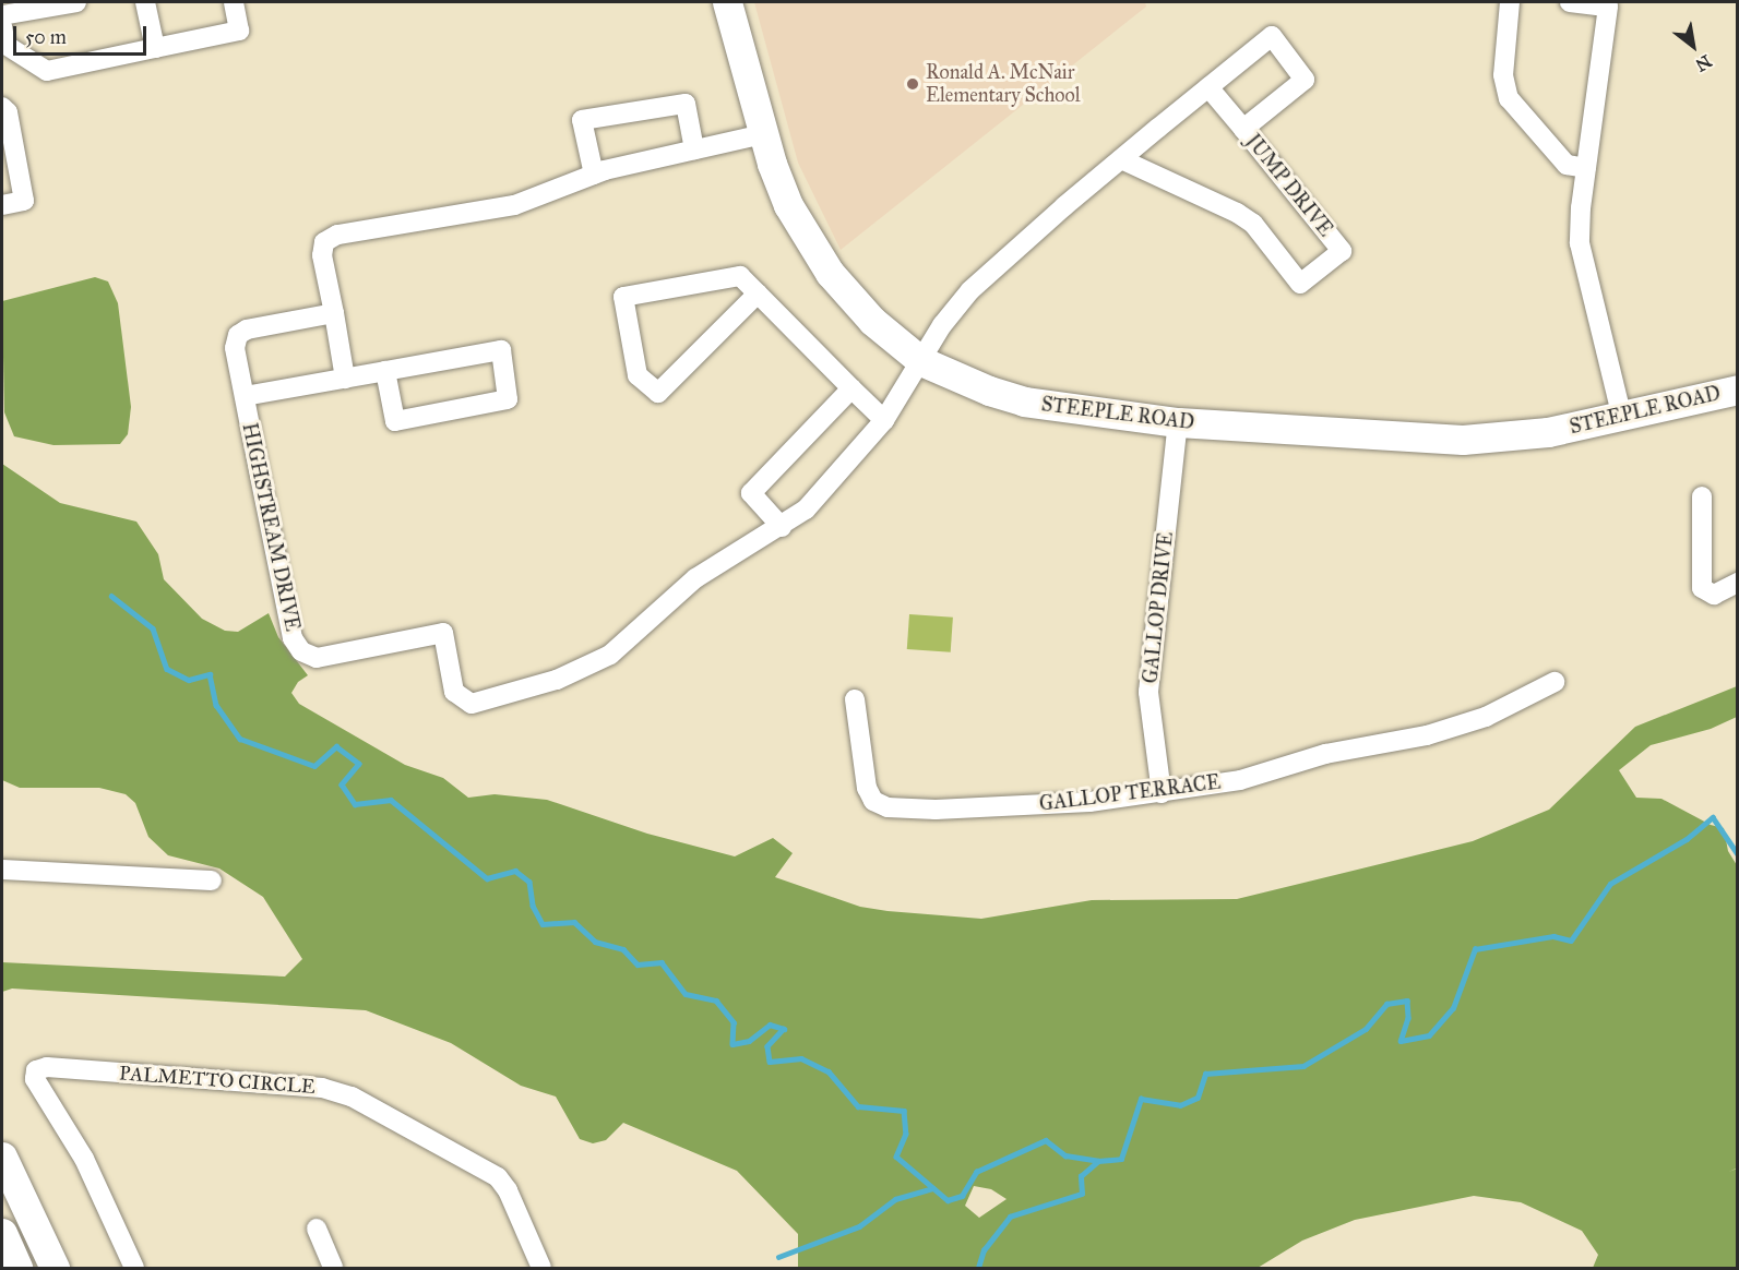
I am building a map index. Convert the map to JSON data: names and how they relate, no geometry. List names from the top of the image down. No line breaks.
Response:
{"streets":{"street":["JUMP DRIVE","STEEPLE ROAD","HIGHSTREAM DRIVE","GALLOP DRIVE","GALLOP TERRACE","PALMETTO CIRCLE"]},"crossings":[["JUMP DRIVE","STEEPLE ROAD"],["JUMP DRIVE","HIGHSTREAM DRIVE"],["STEEPLE ROAD","HIGHSTREAM DRIVE"],["STEEPLE ROAD","GALLOP DRIVE"],["GALLOP DRIVE","GALLOP TERRACE"]],"places":["Ronald A. McNair Elementary School"],"scale_bar":"50 m","north":"bottom right"}
